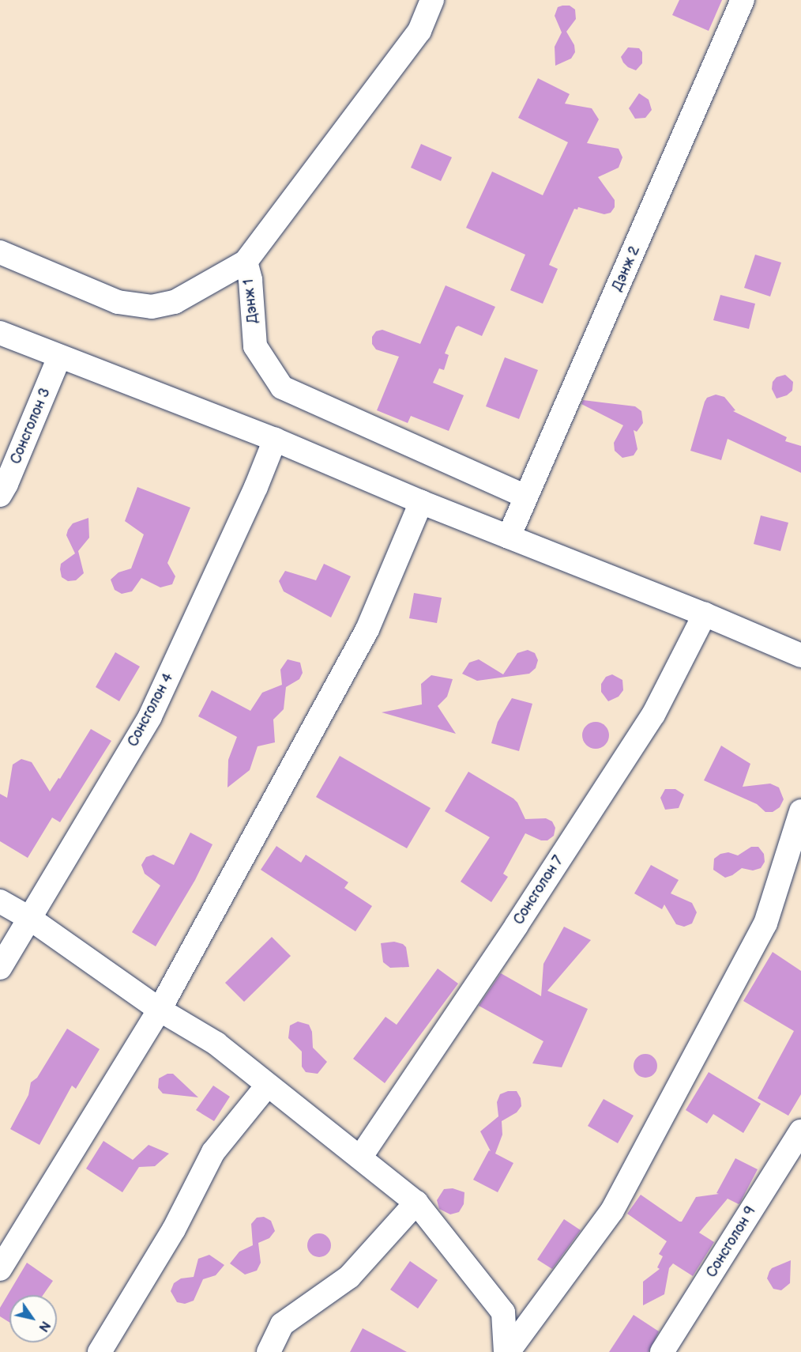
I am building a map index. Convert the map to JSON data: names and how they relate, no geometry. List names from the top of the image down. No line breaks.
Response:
{"streets":{"street":["Дэнж 2","Дэнж 1","Сонсголон 3","Сонсголон 4","Сонсголон 7","Сонсголон 9"]},"crossings":[["Дэнж 2","Дэнж 1"]],"north":"bottom right"}
